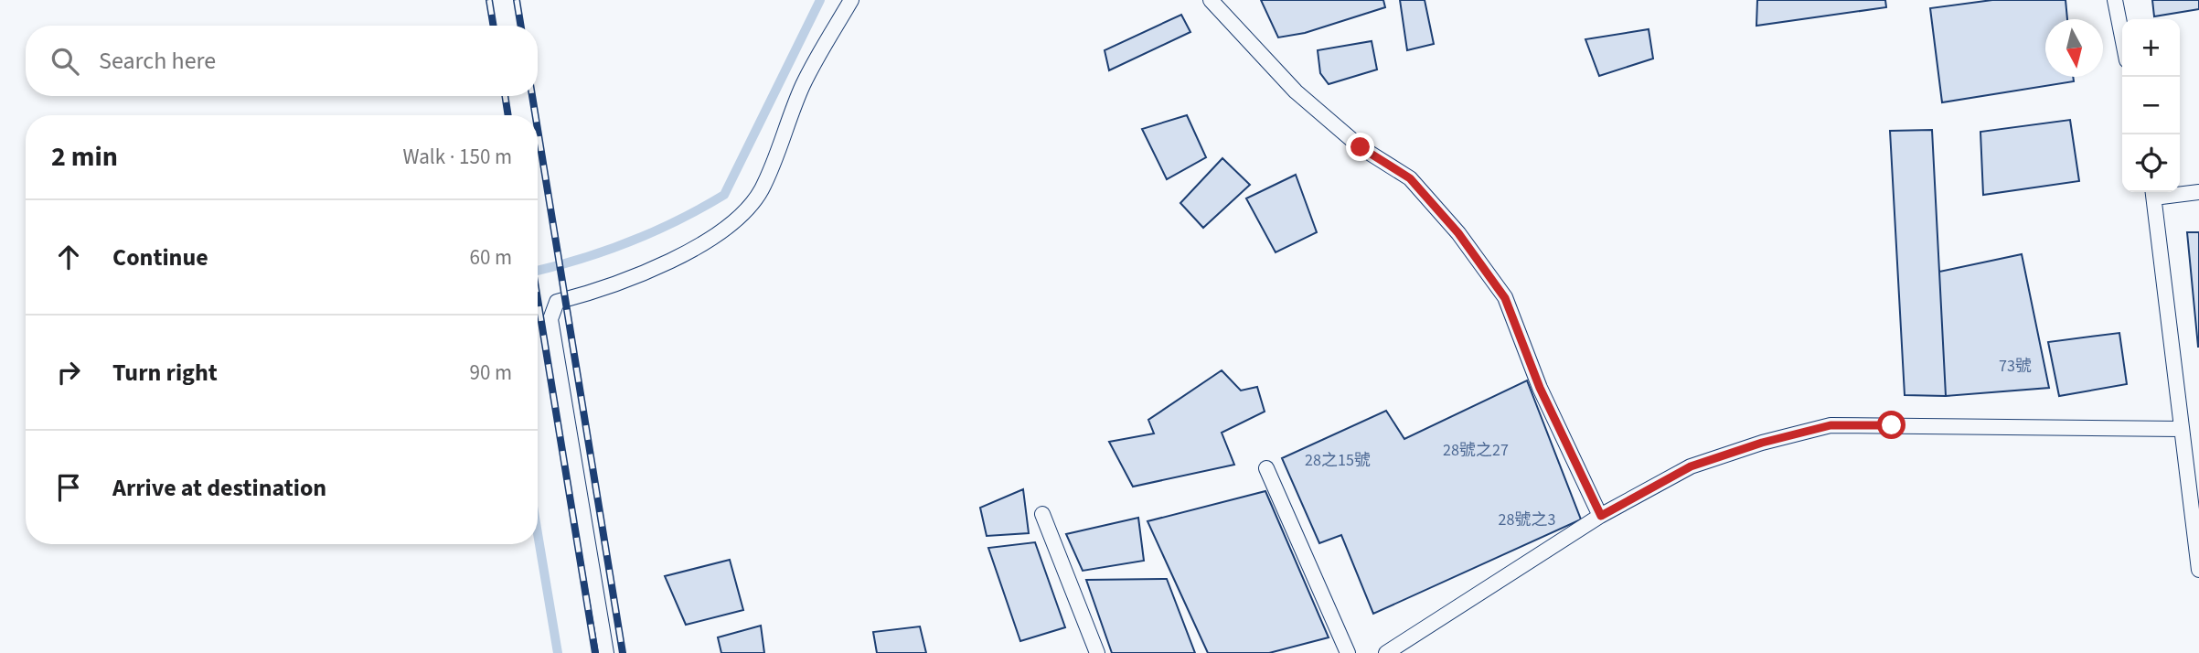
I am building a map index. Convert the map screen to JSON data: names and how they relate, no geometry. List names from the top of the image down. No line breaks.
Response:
{"house_numbers":["73號","28號之27","28之15號","28號之3"],"north":"bottom","page":{"map_buttons":["+","−"],"search":"Search here","heading":["2 min","Walk · 150 m"],"list":[["Continue","60 m"],["Turn right","90 m"],"Arrive at destination"]}}
